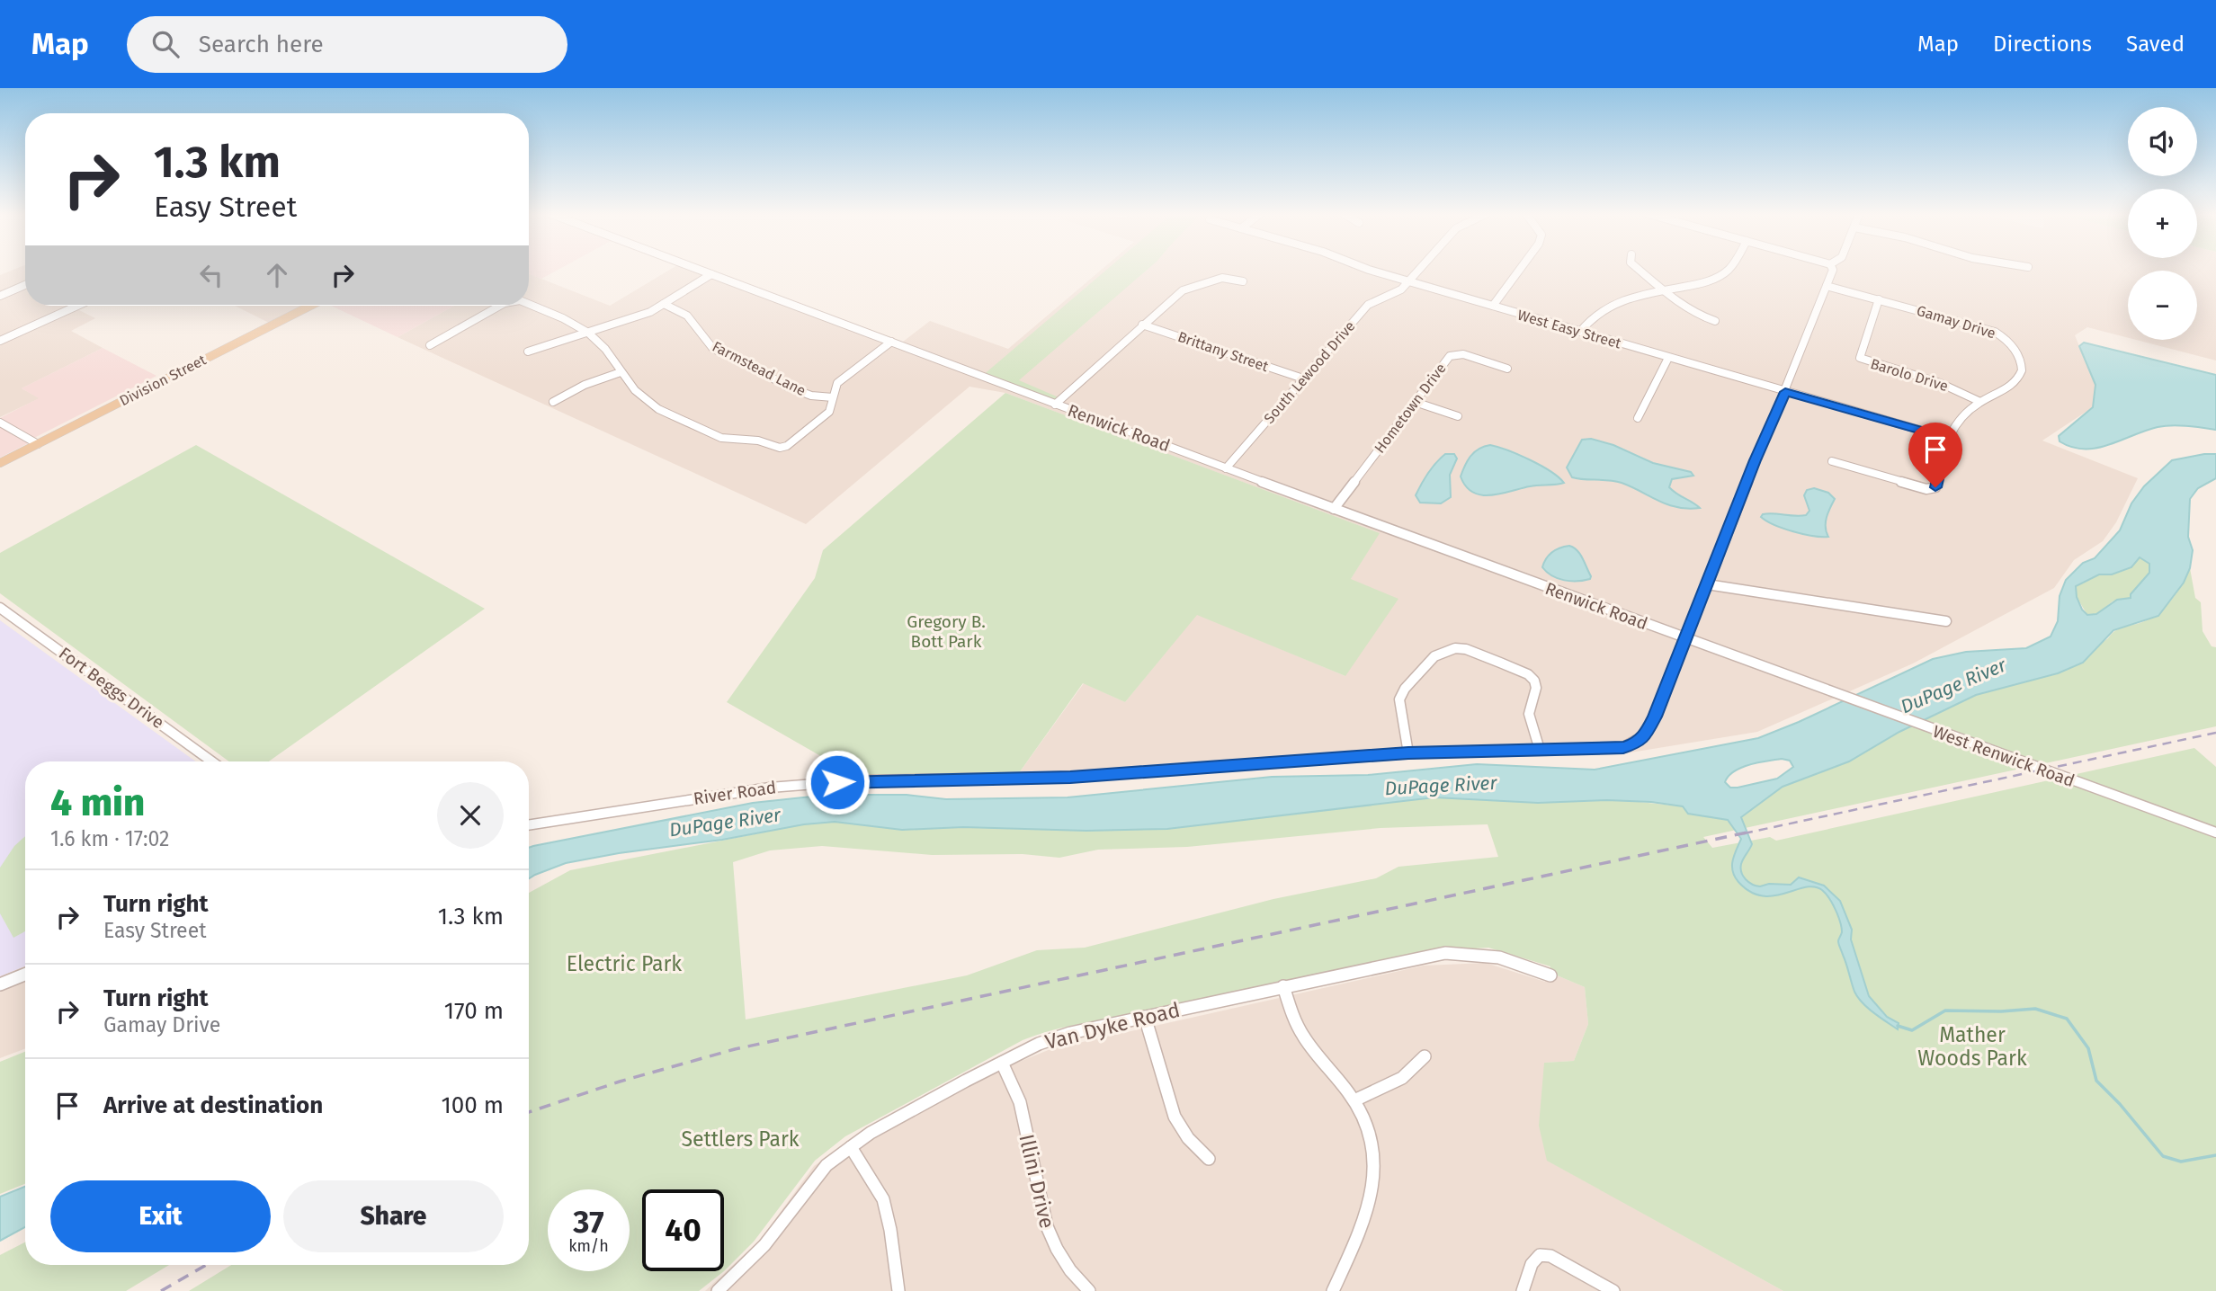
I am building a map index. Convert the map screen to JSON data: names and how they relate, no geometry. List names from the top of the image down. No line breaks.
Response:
{"streets":{"main road":["Division Street"],"street":["Gamay Drive","West Easy Street","Brittany Street","Farmstead Lane","South Lewood Drive","Barolo Drive","Hometown Drive","Renwick Road","Fort Beggs Drive","West Renwick Road","River Road","Van Dyke Road","Illini Drive"]},"crossings":[["Gamay Drive","West Easy Street"],["Gamay Drive","Barolo Drive"],["Gamay Drive","River Road"],["West Easy Street","South Lewood Drive"],["West Easy Street","River Road"],["Brittany Street","South Lewood Drive"],["South Lewood Drive","Renwick Road"],["Hometown Drive","Renwick Road"],["Renwick Road","West Renwick Road"],["Renwick Road","River Road"],["West Renwick Road","River Road"],["Van Dyke Road","Illini Drive"]],"water":["DuPage River"],"parks":["Gregory B. Bott Park","Electric Park","Mather Woods Park","Settlers Park"],"page":{"header":"Map","search":"Search here","nav":["Map","Directions","Saved"],"map_buttons":["+","−"],"turn":["1.3 km","Easy Street"],"heading":["4 min","1.6 km · 17:02"],"list":[{"name":"Turn right","note":"Easy Street","value":"1.3 km"},{"name":"Turn right","note":"Gamay Drive","value":"170 m"},{"name":"Arrive at destination","value":"100 m"}],"buttons":["Exit","Share"],"speed":"37 km/h","limit":"40"}}
